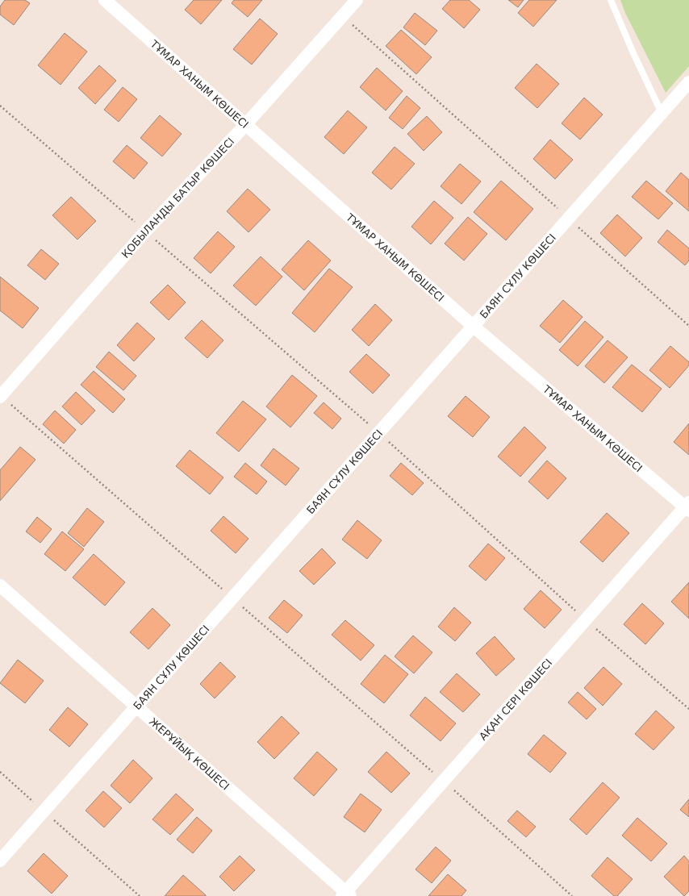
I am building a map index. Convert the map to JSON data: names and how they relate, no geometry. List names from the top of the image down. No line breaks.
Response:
{"streets":{"street":["ТҰМАР ХАНЫМ КӨШЕСІ","ҚОБЫЛАНДЫ БАТЫР КӨШЕСІ","БАЯН СҰЛУ КӨШЕСІ","АҚАН СЕРІ КӨШЕСІ","ЖЕРҰЙЫҚ КӨШЕСІ"]},"crossings":[["ТҰМАР ХАНЫМ КӨШЕСІ","ҚОБЫЛАНДЫ БАТЫР КӨШЕСІ"],["ТҰМАР ХАНЫМ КӨШЕСІ","БАЯН СҰЛУ КӨШЕСІ"],["ТҰМАР ХАНЫМ КӨШЕСІ","АҚАН СЕРІ КӨШЕСІ"],["БАЯН СҰЛУ КӨШЕСІ","ЖЕРҰЙЫҚ КӨШЕСІ"],["АҚАН СЕРІ КӨШЕСІ","ЖЕРҰЙЫҚ КӨШЕСІ"]]}
